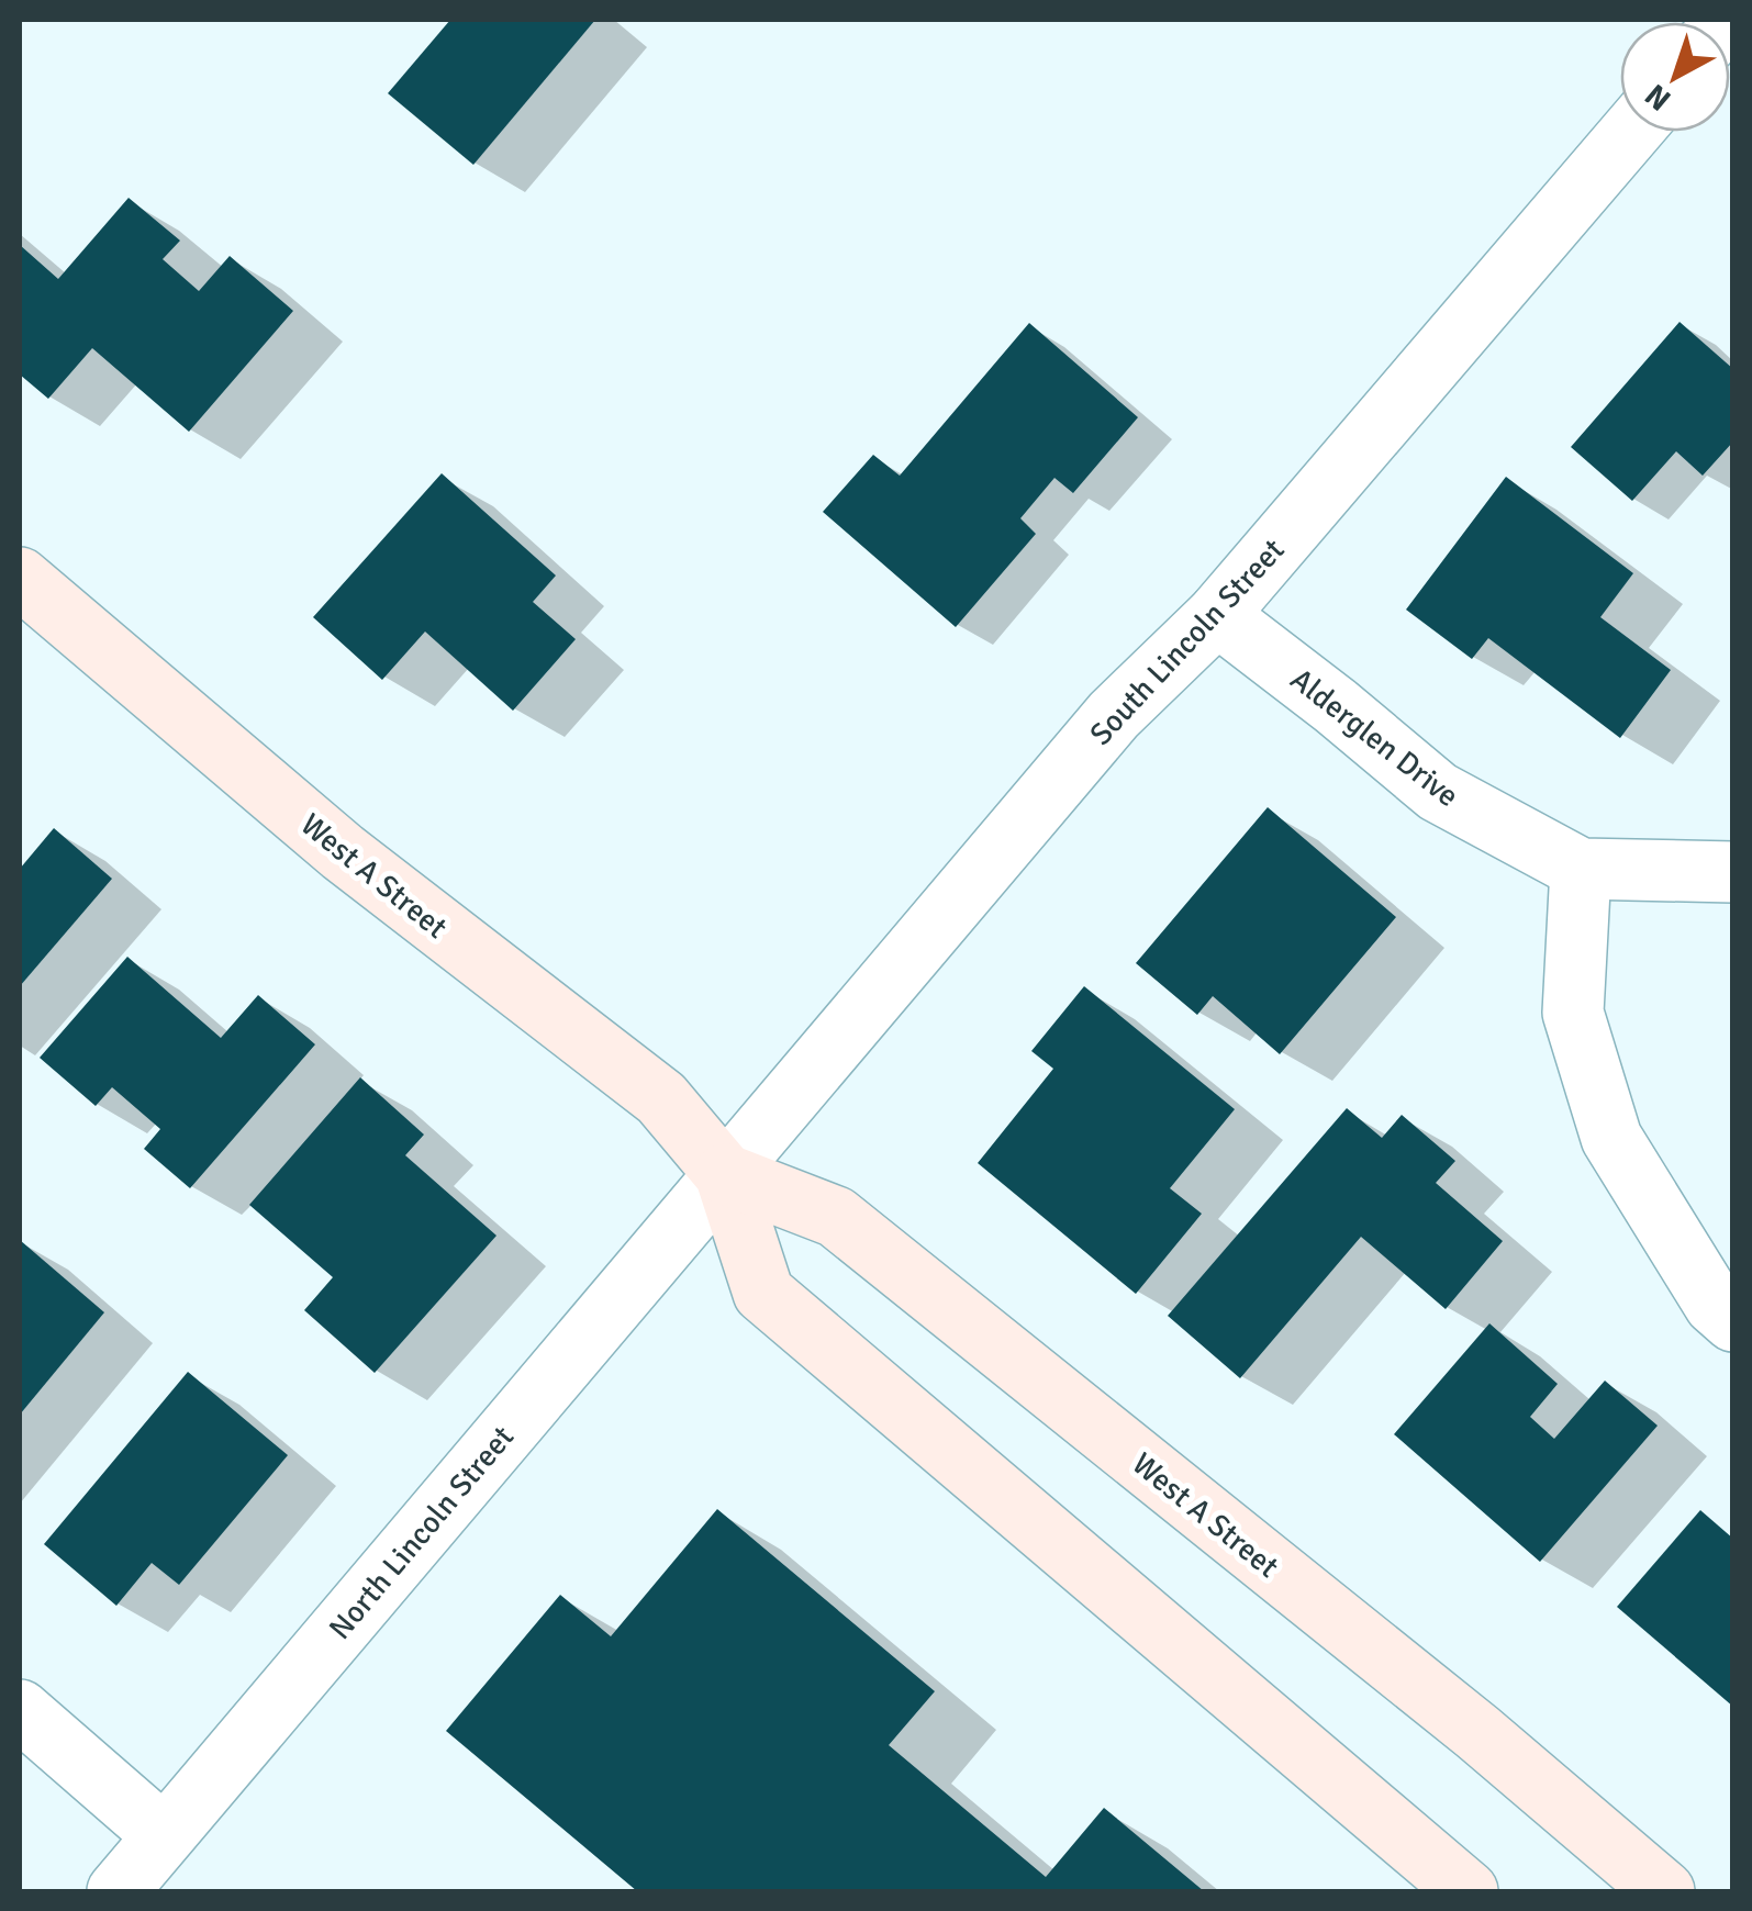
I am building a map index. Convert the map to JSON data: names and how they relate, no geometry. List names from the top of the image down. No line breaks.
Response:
{"streets":{"main road":["West A Street"],"street":["South Lincoln Street","Alderglen Drive","North Lincoln Street"]},"crossings":[["South Lincoln Street","Alderglen Drive"],["South Lincoln Street","West A Street"],["South Lincoln Street","North Lincoln Street"],["West A Street","North Lincoln Street"]],"north":"bottom left"}
